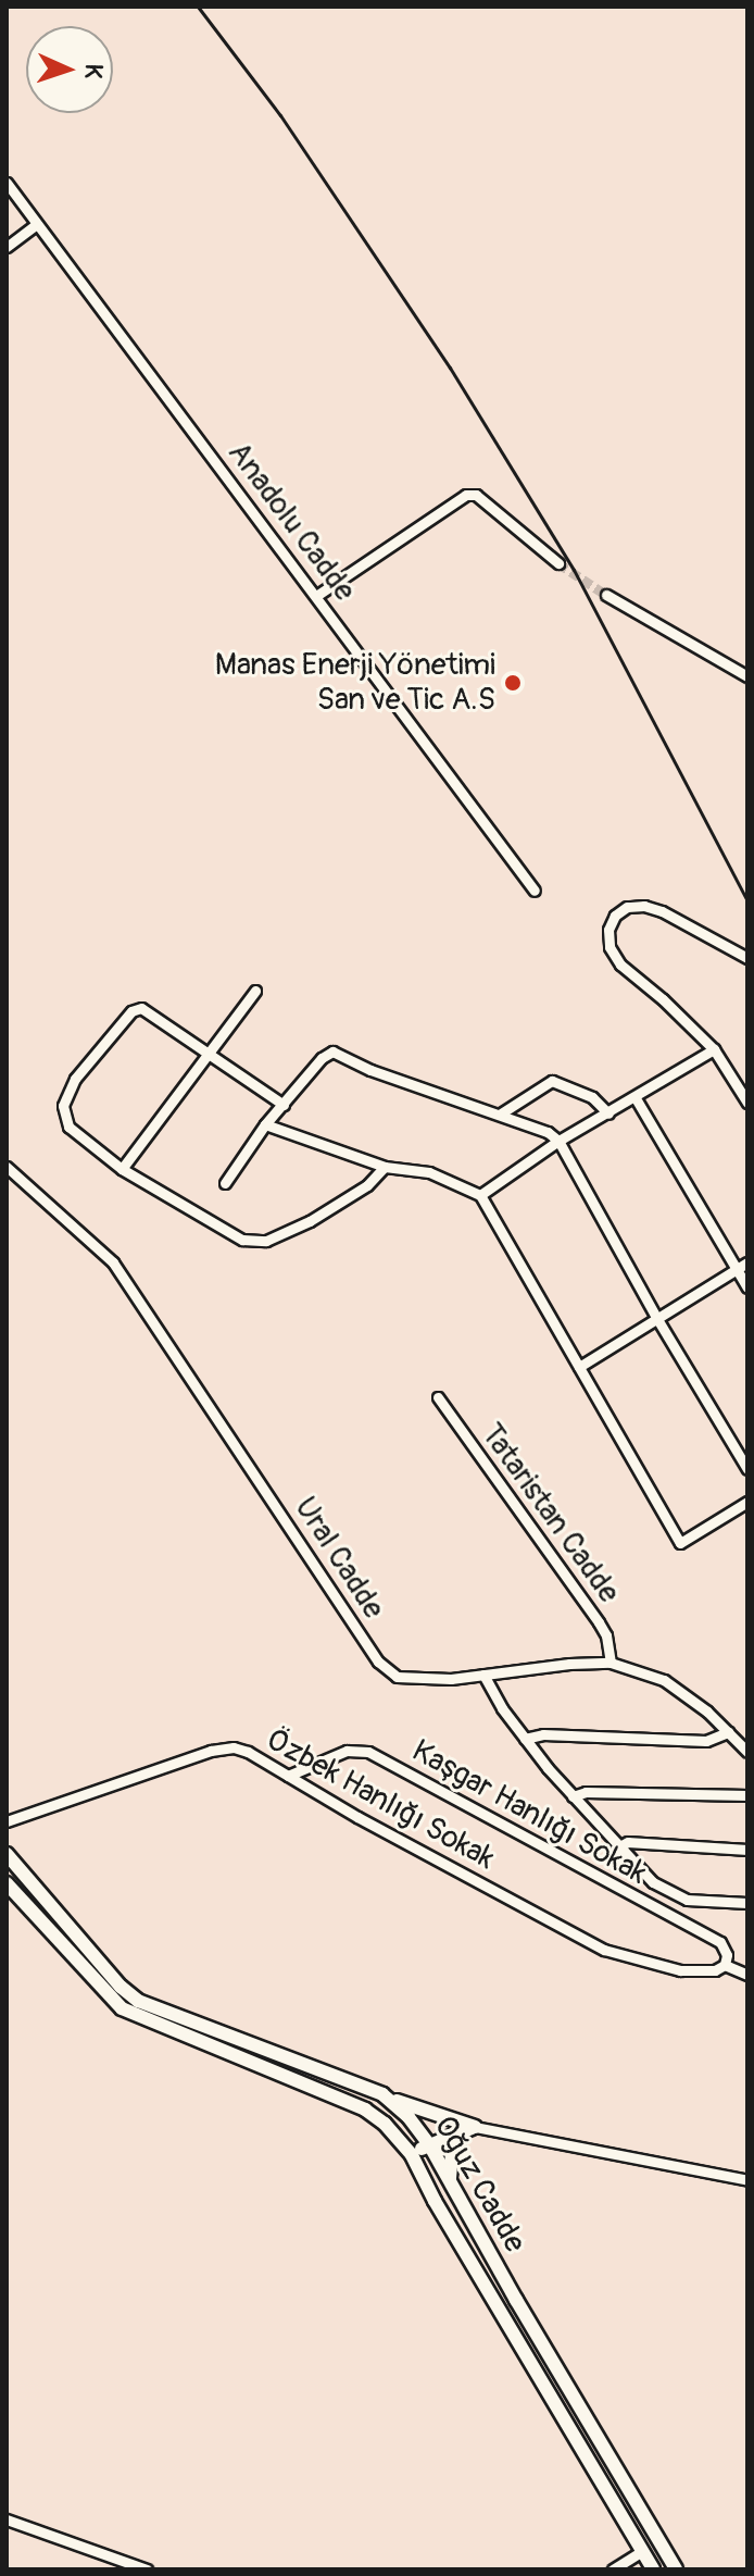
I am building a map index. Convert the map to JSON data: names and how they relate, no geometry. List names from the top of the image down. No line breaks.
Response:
{"streets":{"street":["Anadolu Cadde","Tataristan Cadde","Ural Cadde","Özbek Hanlığı Sokak","Kaşgar Hanlığı Sokak","Oğuz Cadde"]},"crossings":[["Tataristan Cadde","Ural Cadde"],["Özbek Hanlığı Sokak","Kaşgar Hanlığı Sokak"]],"places":["Manas Enerji Yönetimi San ve Tic A.S"],"north":"right"}
